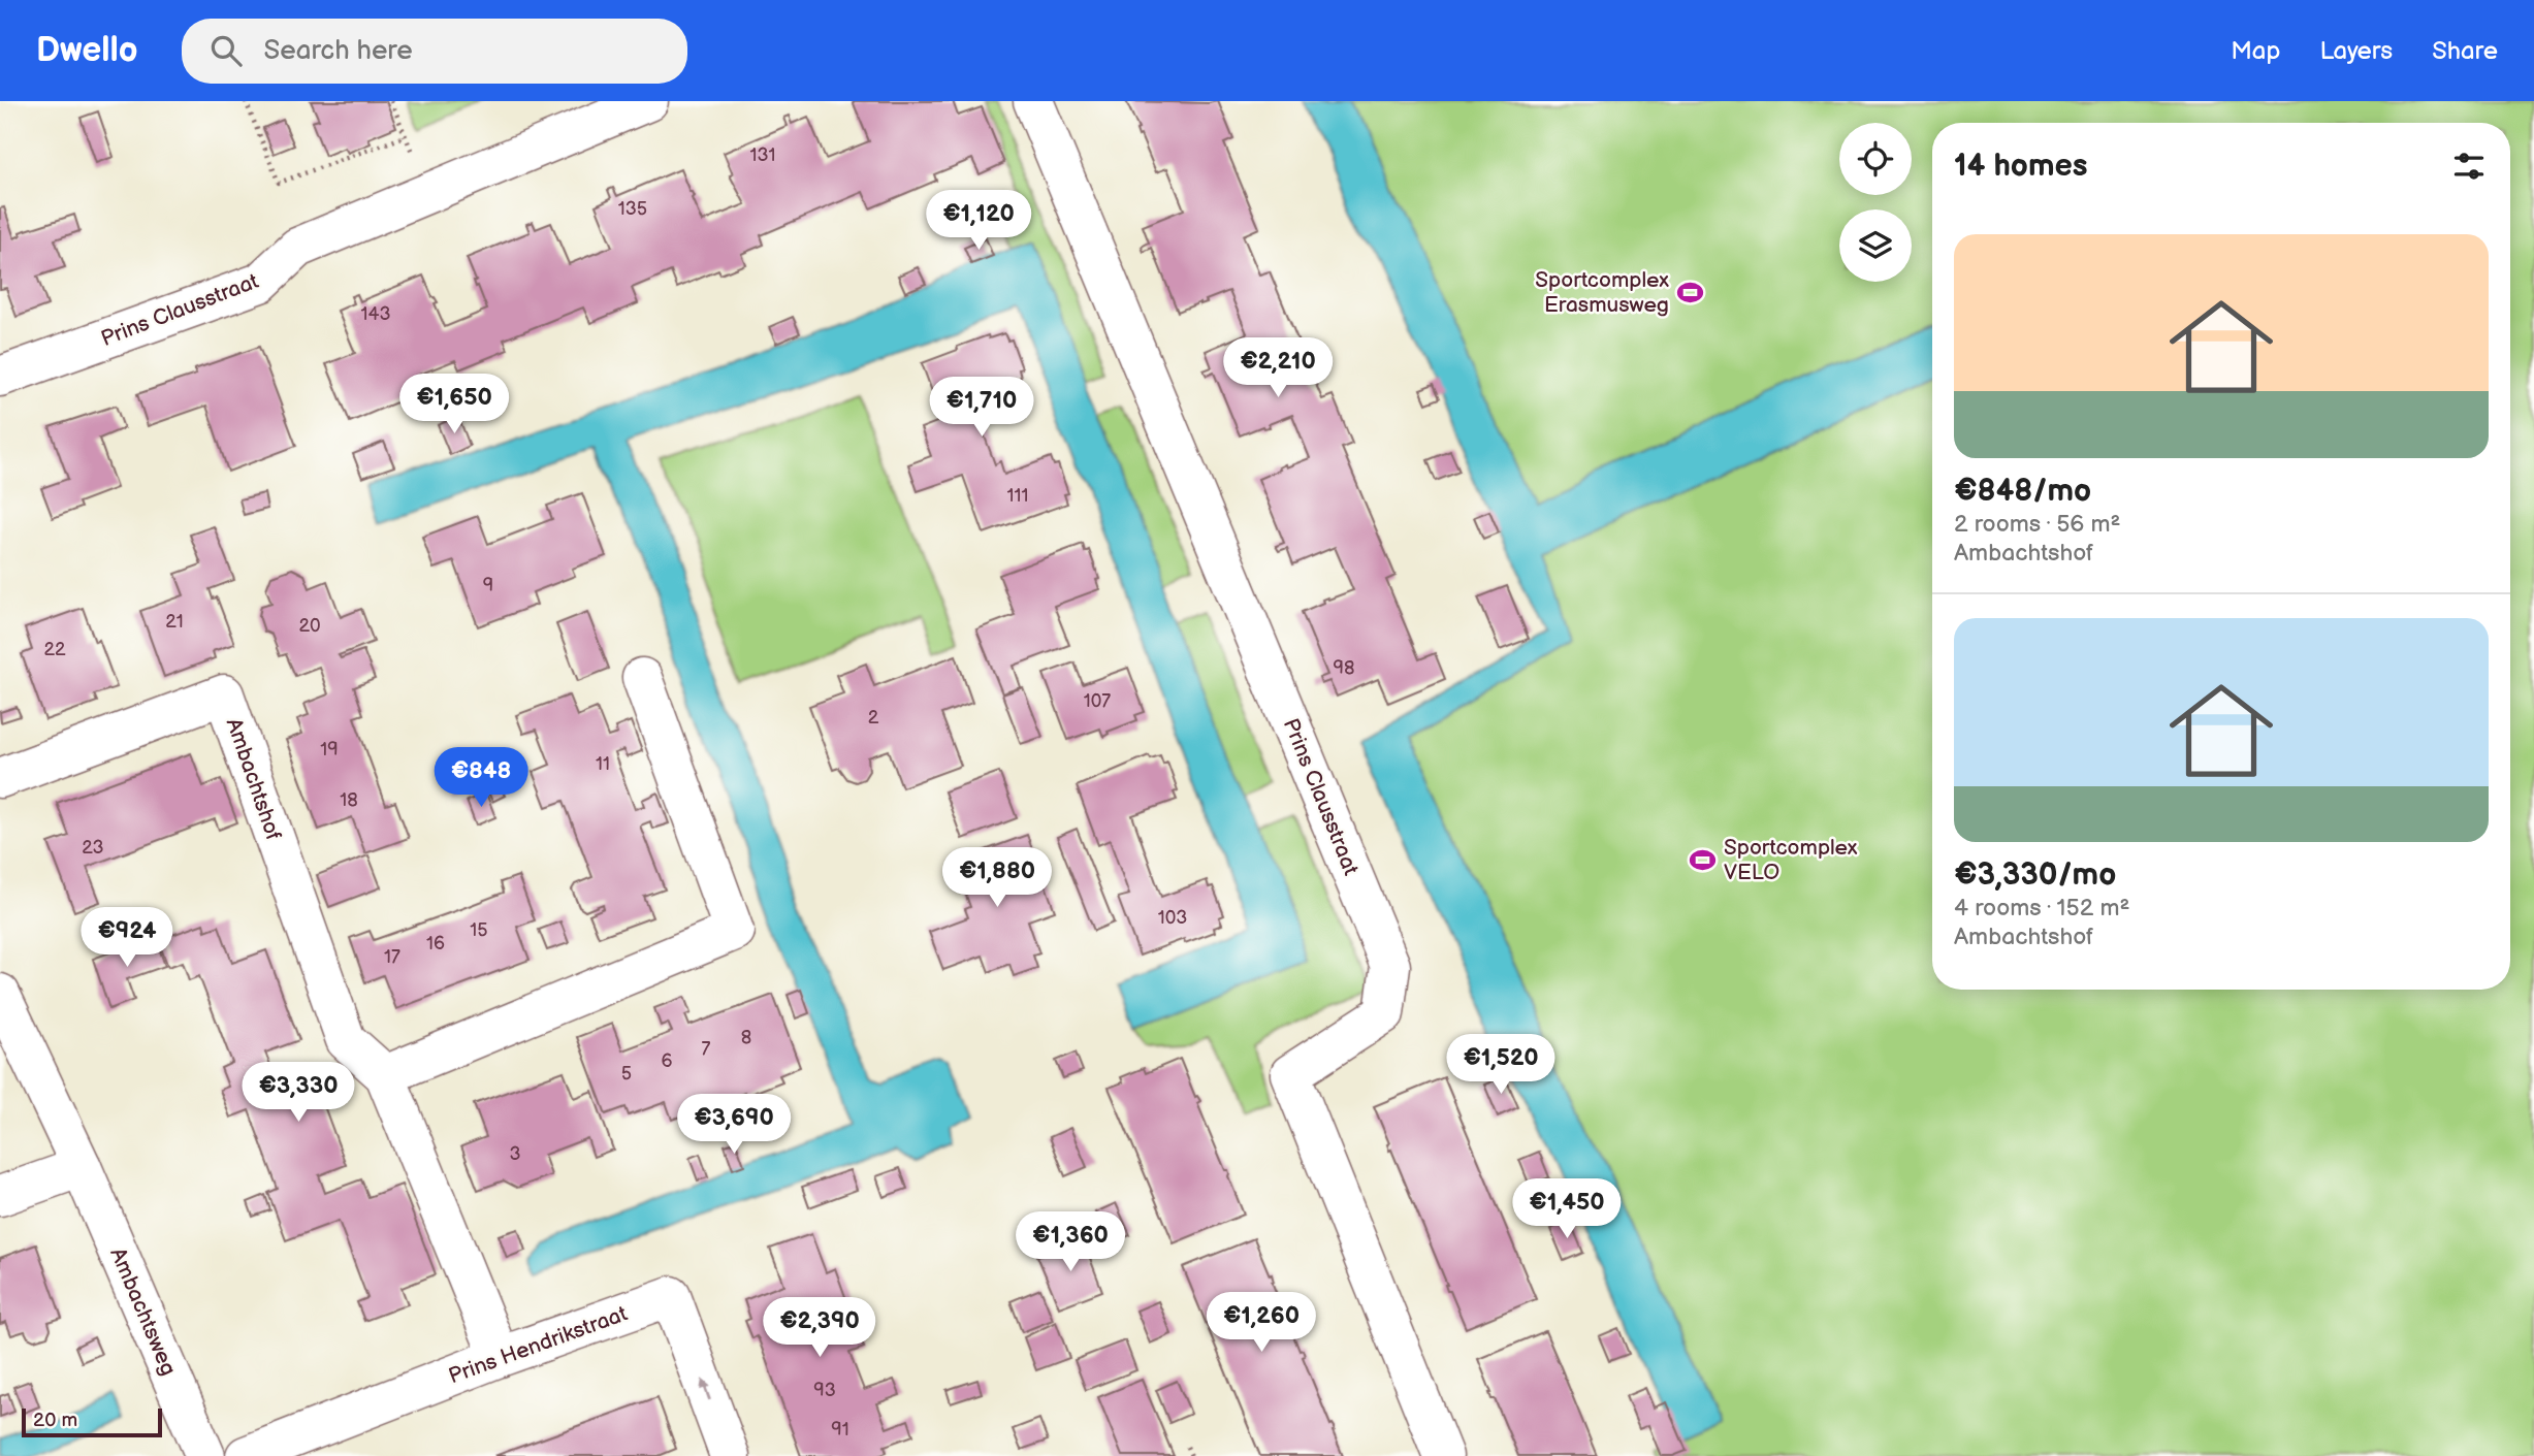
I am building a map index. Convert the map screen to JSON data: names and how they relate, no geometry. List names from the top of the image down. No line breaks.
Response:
{"streets":{"street":["Prins Clausstraat","Ambachtshof","Ambachtsweg","Prins Hendrikstraat"]},"crossings":[["Ambachtshof","Prins Hendrikstraat"]],"places":{"sports":["Sportcomplex Erasmusweg","Sportcomplex VELO"]},"house_numbers":["131","135","143","111","9","21","20","22","98","107","2","19","11","18","23","103","15","16","17","8","7","6","5","3","93","91"],"scale_bar":"20 m","page":{"header":"Dwello","search":"Search here","nav":["Map","Layers","Share"],"heading":"14 homes","price":["€1,120","€2,210","€1,650","€1,710","€848","€1,880","€924","€1,520","€3,330","€3,690","€1,450","€1,360","€1,260","€2,390"],"list":[{"name":"€848/mo","note":"2 rooms · 56 m² · Ambachtshof"},{"name":"€3,330/mo","note":"4 rooms · 152 m² · Ambachtshof"}],"scale":"20 m"}}
